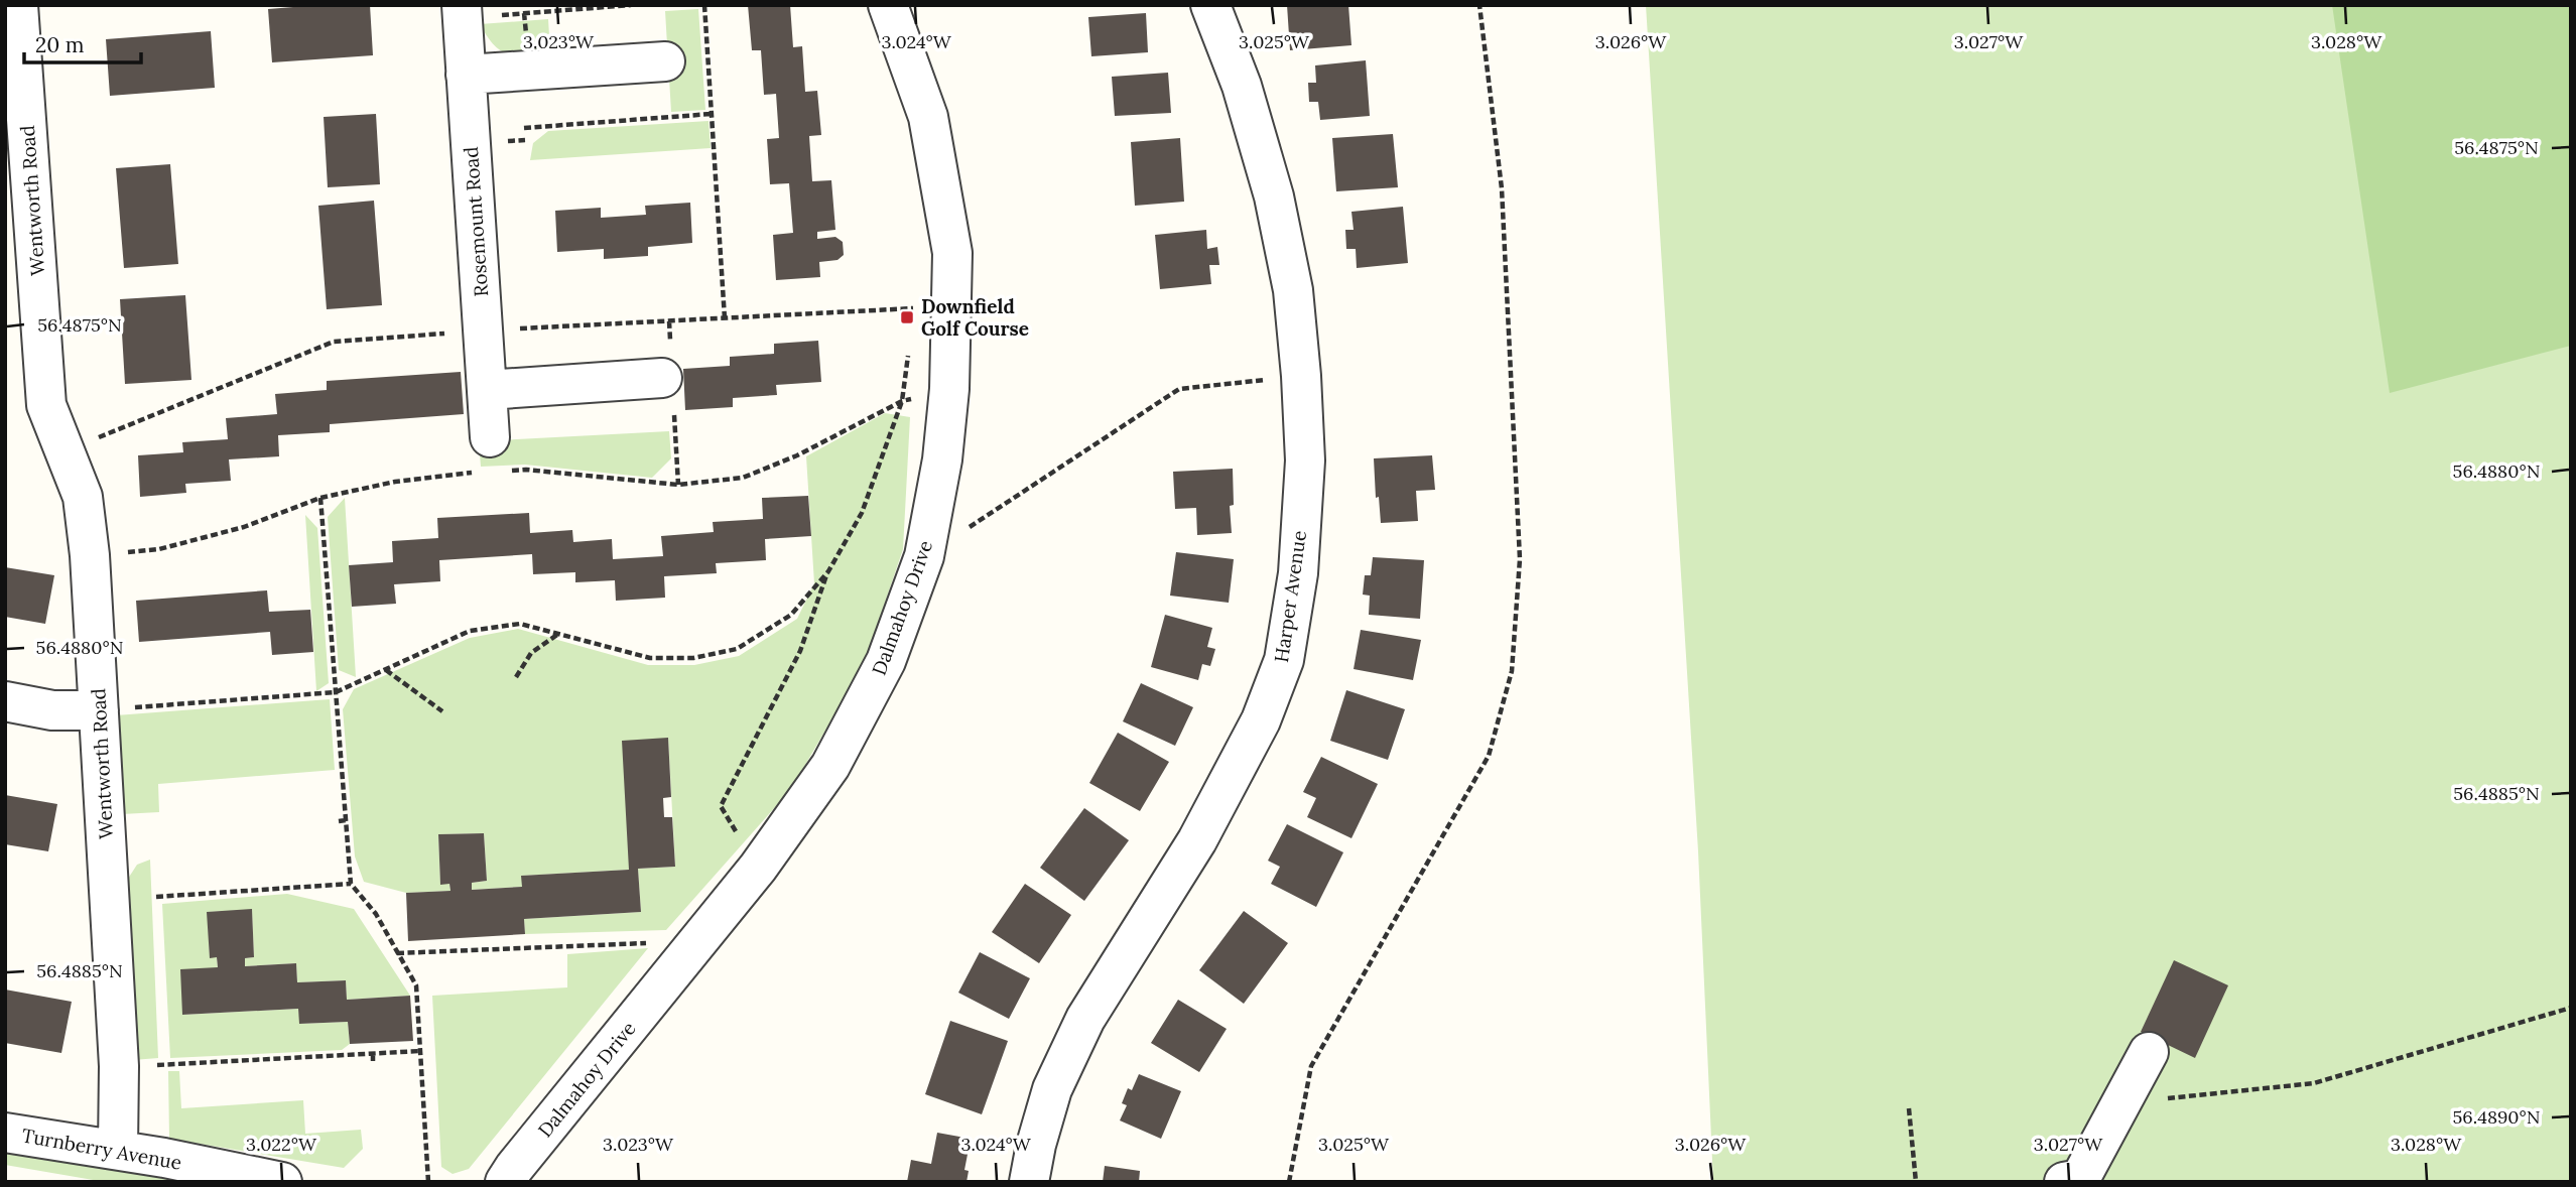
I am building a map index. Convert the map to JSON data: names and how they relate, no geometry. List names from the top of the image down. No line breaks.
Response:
{"streets":{"street":["Wentworth Road","Rosemount Road","Harper Avenue","Dalmahoy Drive","Turnberry Avenue"]},"crossings":[["Wentworth Road","Turnberry Avenue"]],"places":{"transit":["Downfield Golf Course"]},"scale_bar":"20 m","coordinates":["3.023°W","3.024°W","3.025°W","3.026°W","3.027°W","3.028°W","56.4875°N","56.4880°N","56.4885°N","56.4890°N","3.022°W"]}
